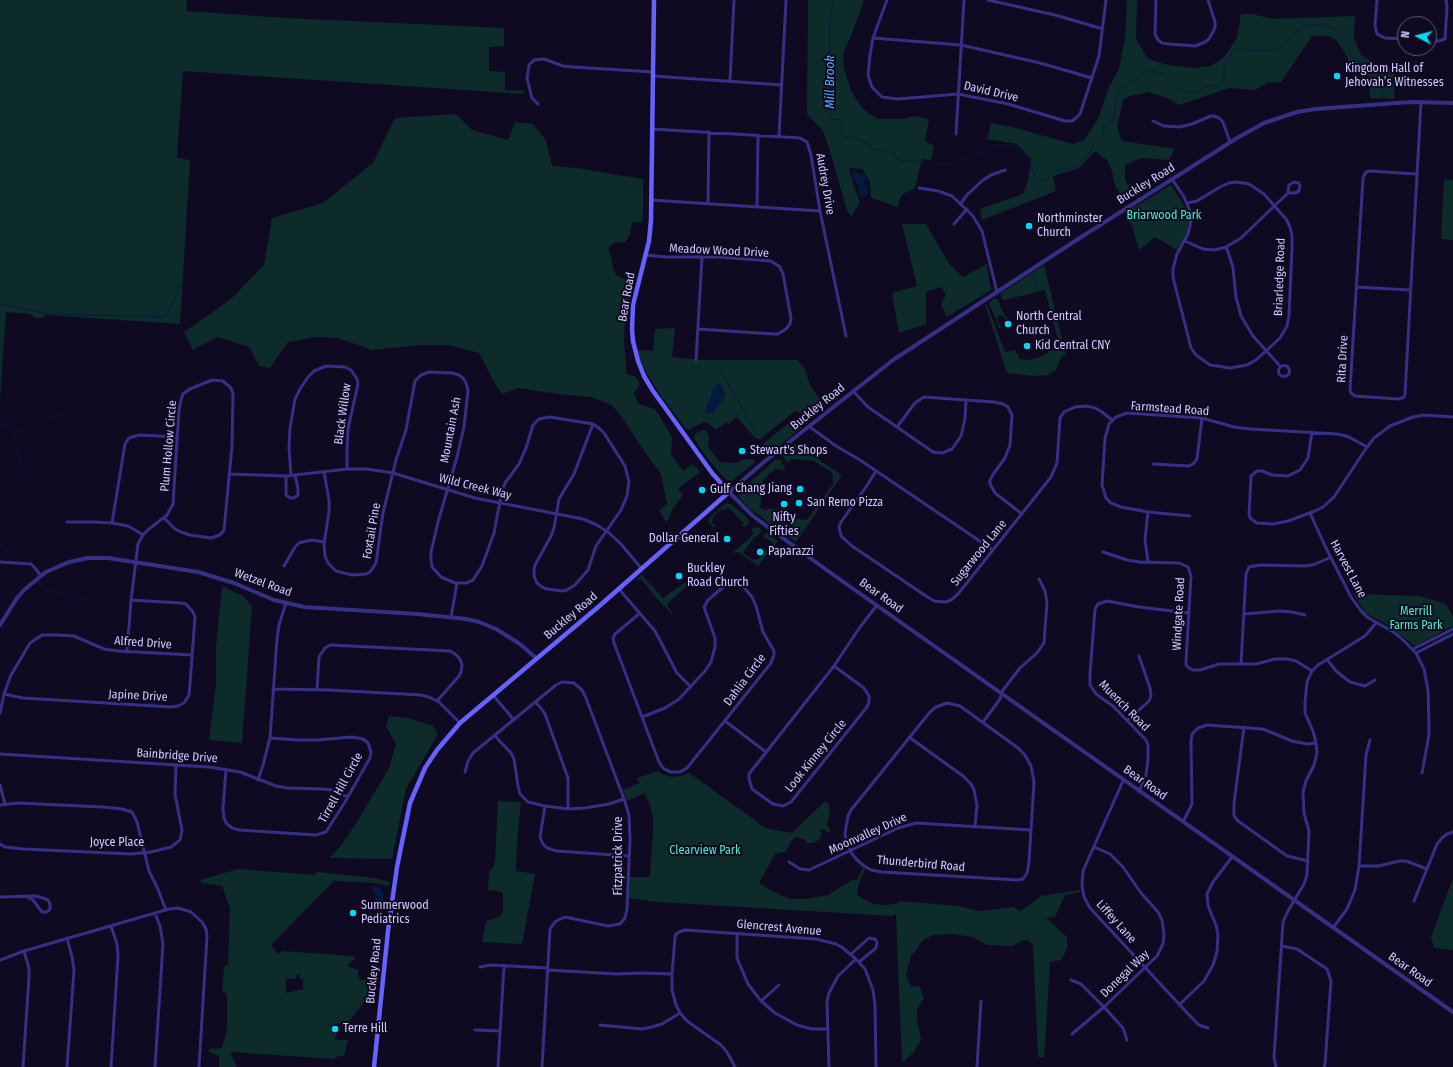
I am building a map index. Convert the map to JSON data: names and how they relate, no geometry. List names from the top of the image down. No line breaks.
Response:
{"streets":{"main road":["Buckley Road","Bear Road"],"street":["David Drive","Audrey Drive","Meadow Wood Drive","Briarledge Road","Rita Drive","Farmstead Road","Black Willow","Mountain Ash","Plum Hollow Circle","Wild Creek Way","Foxtail Pine","Sugarwood Lane","Harvest Lane","Wetzel Road","Windgate Road","Alfred Drive","Dahlia Circle","Japine Drive","Muench Road","Bainbridge Drive","Look Kinney Circle","Tirrell Hill Circle","Moonvalley Drive","Joyce Place","Fitzpatrick Drive","Thunderbird Road","Liffey Lane","Glencrest Avenue","Donegal Way"]},"crossings":[["Audrey Drive","Bear Road"],["Buckley Road","Briarledge Road"],["Buckley Road","Bear Road"],["Buckley Road","Rita Drive"],["Buckley Road","Wild Creek Way"],["Buckley Road","Wetzel Road"],["Meadow Wood Drive","Bear Road"],["Bear Road","Muench Road"],["Bear Road","Look Kinney Circle"],["Bear Road","Liffey Lane"],["Farmstead Road","Sugarwood Lane"],["Black Willow","Wild Creek Way"],["Mountain Ash","Wild Creek Way"],["Mountain Ash","Foxtail Pine"],["Wild Creek Way","Foxtail Pine"],["Windgate Road","Muench Road"],["Alfred Drive","Japine Drive"],["Bainbridge Drive","Tirrell Hill Circle"],["Bainbridge Drive","Joyce Place"],["Moonvalley Drive","Thunderbird Road"],["Liffey Lane","Donegal Way"]],"water":["Mill Brook"],"parks":["Briarwood Park","Merrill Farms Park","Clearview Park"],"places":["Kingdom Hall of Jehovah’s Witnesses","Northminster Church","North Central Church","Kid Central CNY","Stewart's Shops","Chang Jiang","Gulf","San Remo Pizza","Nifty Fifties","Dollar General","Paparazzi","Buckley Road Church","Summerwood Pediatrics","Terre Hill"],"north":"left"}
